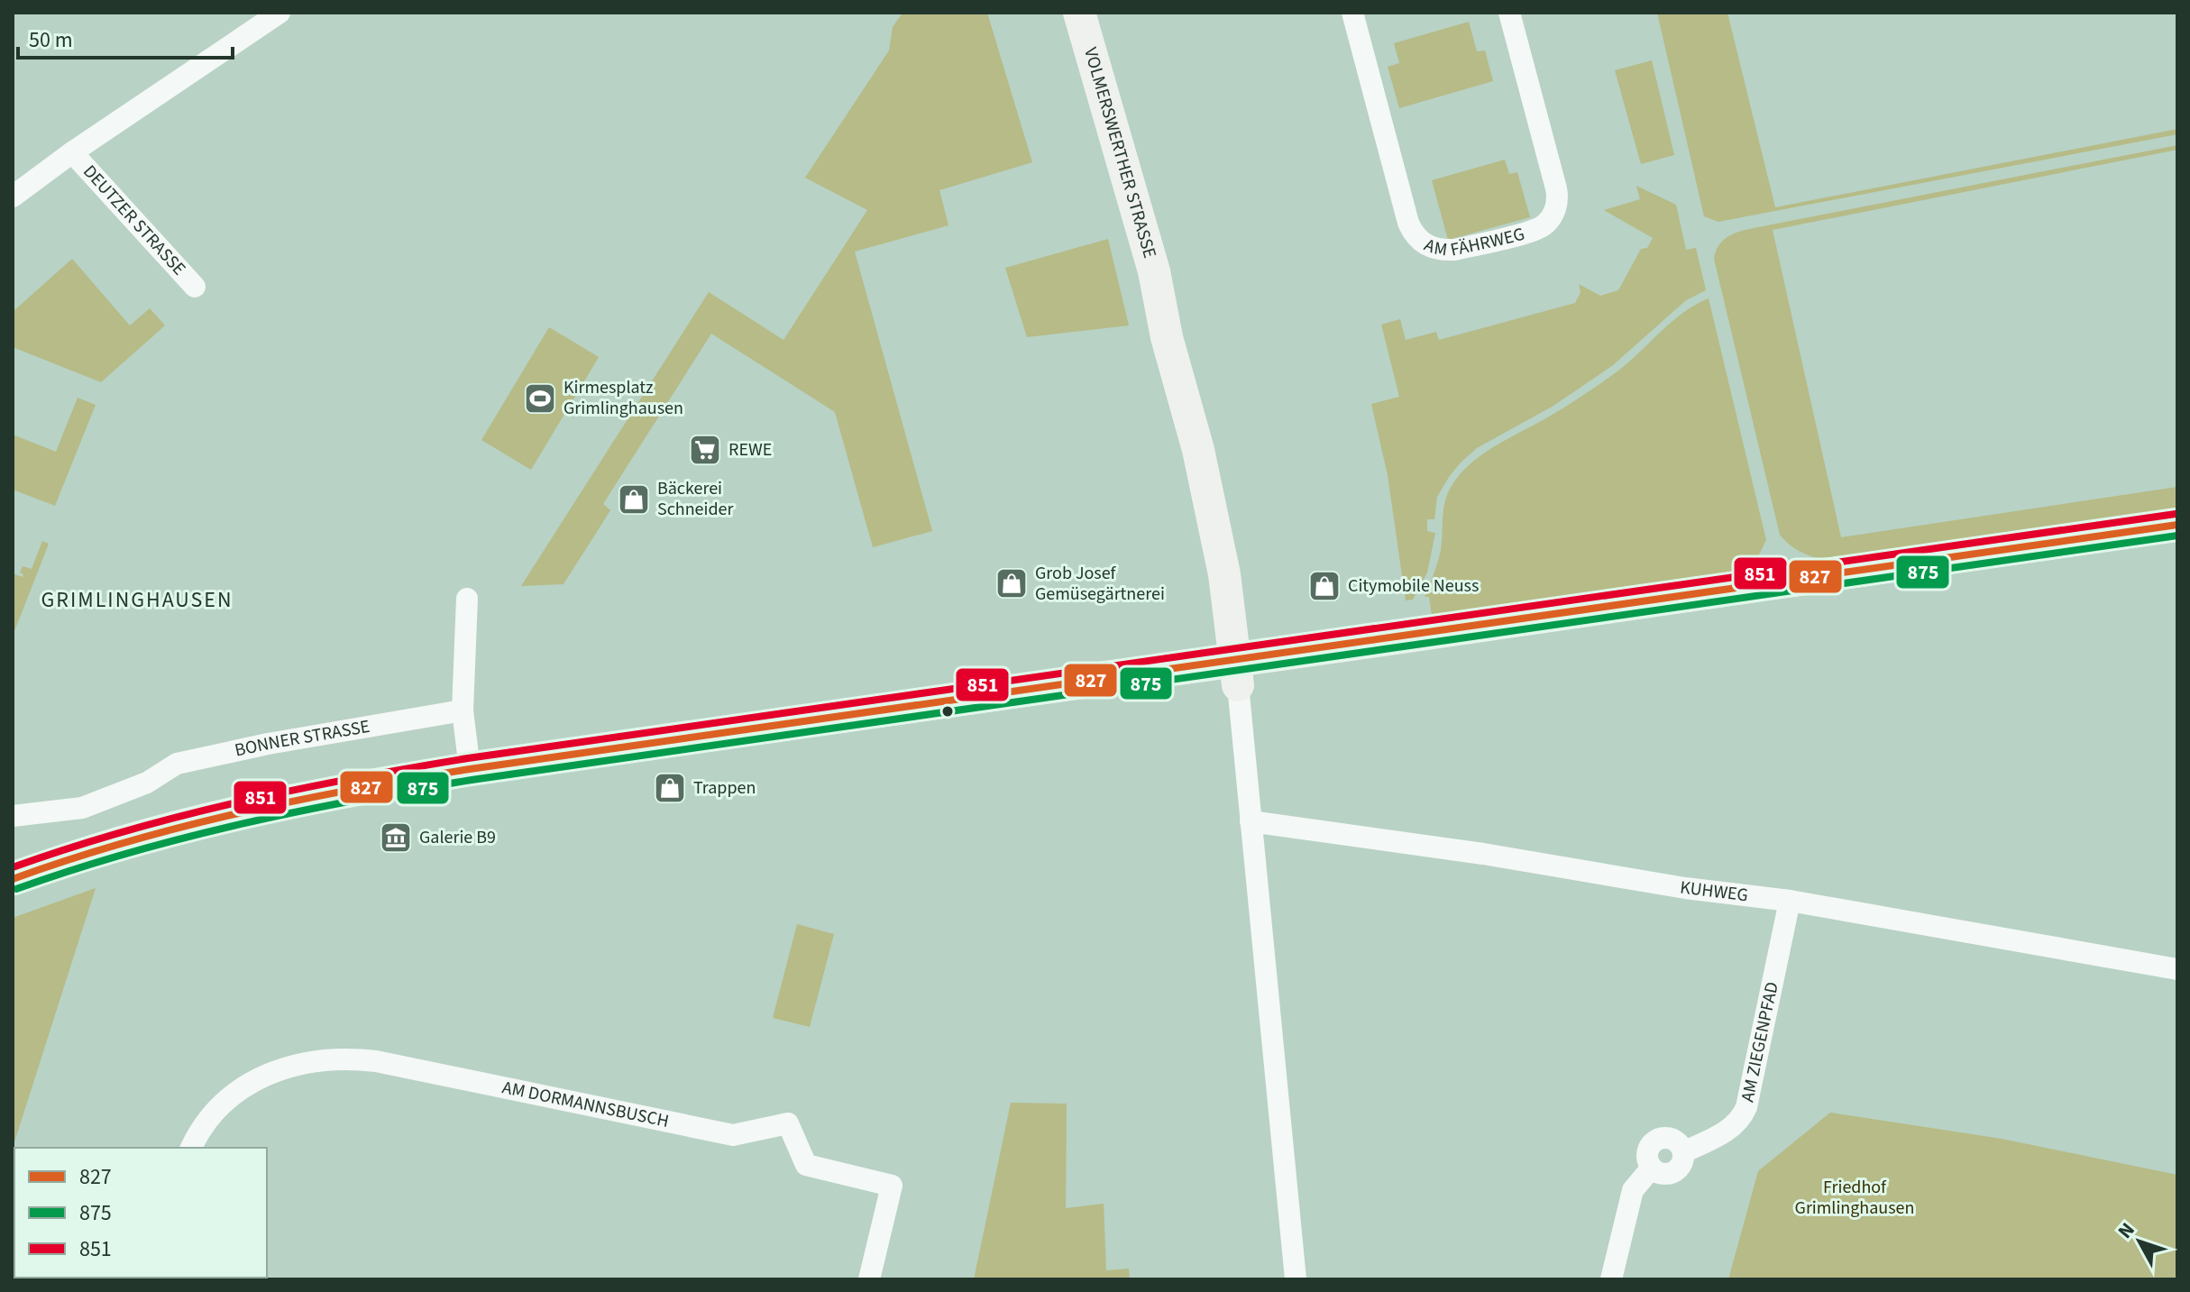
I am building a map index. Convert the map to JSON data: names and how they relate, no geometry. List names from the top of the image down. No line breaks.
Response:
{"streets":{"main road":["VOLMERSWERTHER STRASSE"],"street":["DEUTZER STRASSE","AM FÄHRWEG","BONNER STRASSE","KUHWEG","AM ZIEGENPFAD","AM DORMANNSBUSCH"]},"crossings":[["VOLMERSWERTHER STRASSE","KUHWEG"],["KUHWEG","AM ZIEGENPFAD"]],"districts":["GRIMLINGHAUSEN"],"parks":["Friedhof Grimlinghausen"],"places":{"sports":["Kirmesplatz Grimlinghausen"],"supermarket":["REWE"],"shop":["Bäckerei Schneider","Grob Josef Gemüsegärtnerei","Citymobile Neuss","Trappen"],"museum":["Galerie B9"]},"lines":["transit line 851","transit line 827","transit line 875"],"legend":["827","875","851"],"scale_bar":"50 m","north":"top left"}
